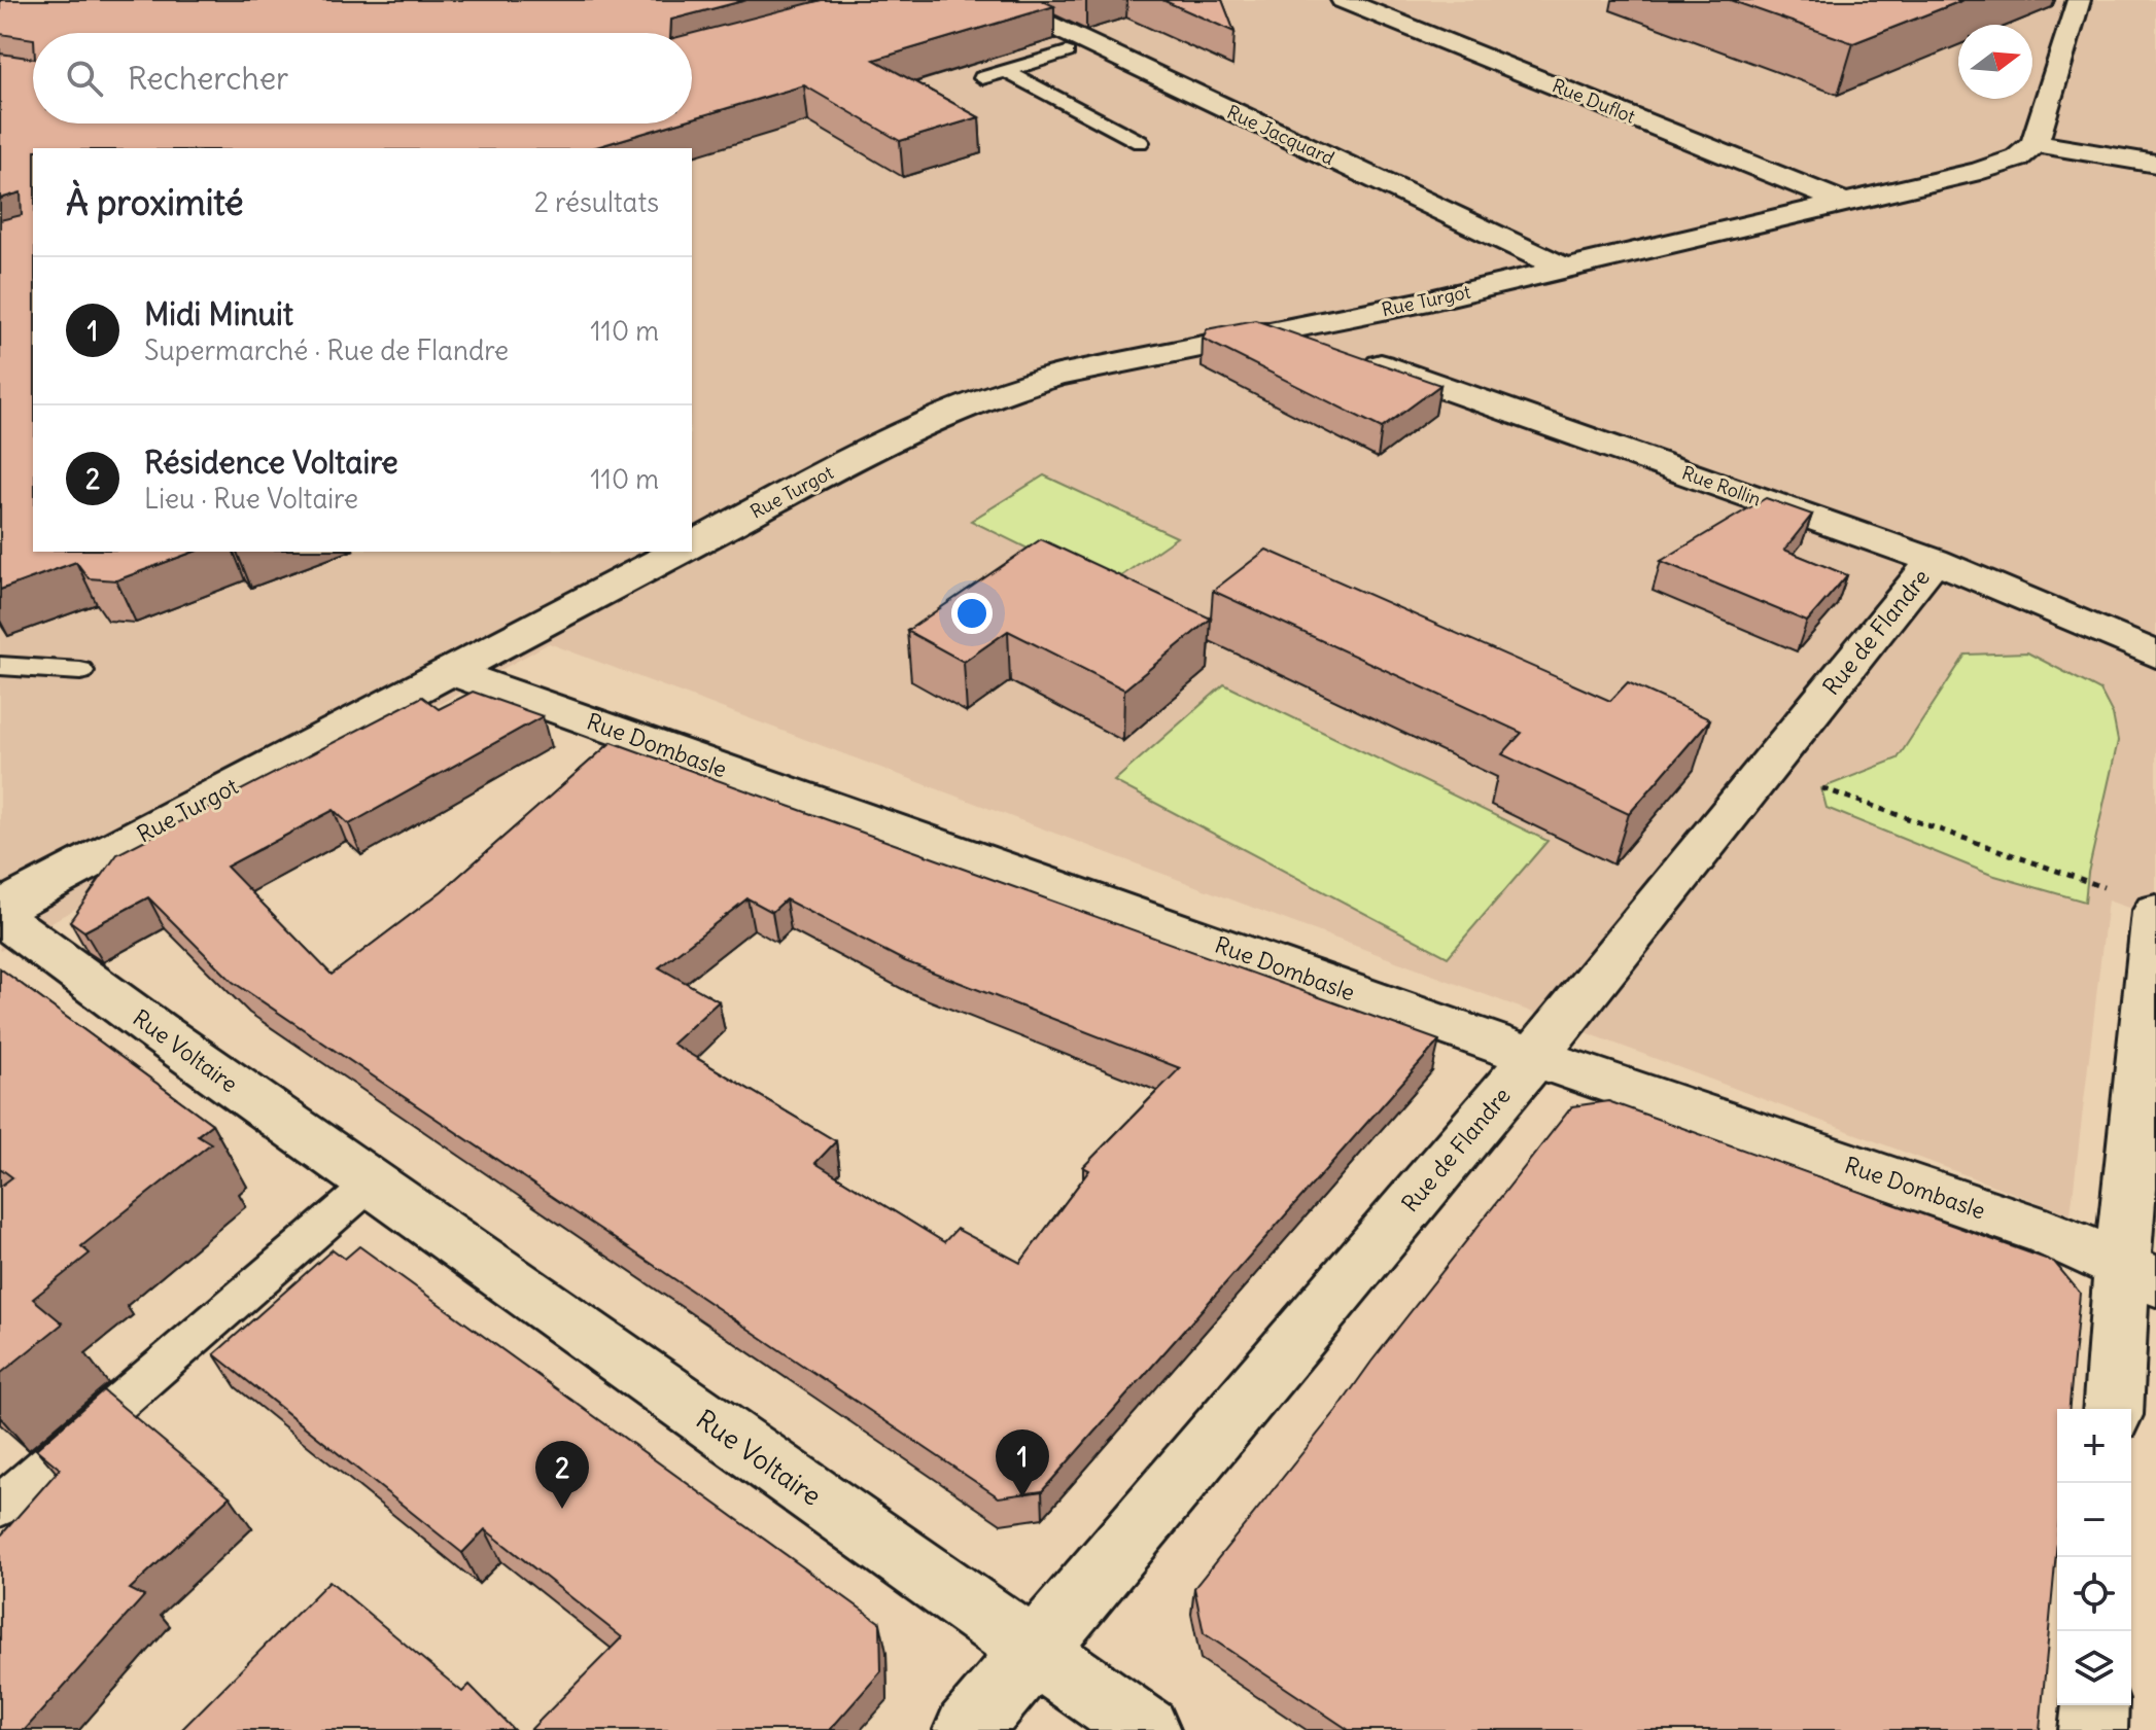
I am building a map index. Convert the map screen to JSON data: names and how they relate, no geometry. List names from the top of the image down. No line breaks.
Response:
{"streets":{"street":["Rue Duflot","Rue Jacquard","Rue Turgot","Rue Rollin","Rue de Flandre","Rue Dombasle","Rue Voltaire"]},"crossings":[["Rue Duflot","Rue Turgot"],["Rue Jacquard","Rue Turgot"],["Rue Turgot","Rue Rollin"],["Rue Turgot","Rue Dombasle"],["Rue Rollin","Rue de Flandre"],["Rue de Flandre","Rue Dombasle"],["Rue de Flandre","Rue Voltaire"]],"north":"right","page":{"search":"Rechercher","heading":["À proximité","2 résultats"],"list":[{"mark":"1","name":"Midi Minuit","note":"Supermarché · Rue de Flandre","value":"110 m"},{"mark":"2","name":"Résidence Voltaire","note":"Lieu · Rue Voltaire","value":"110 m"}],"map_buttons":["+","−"],"pins":["1","2"]}}
